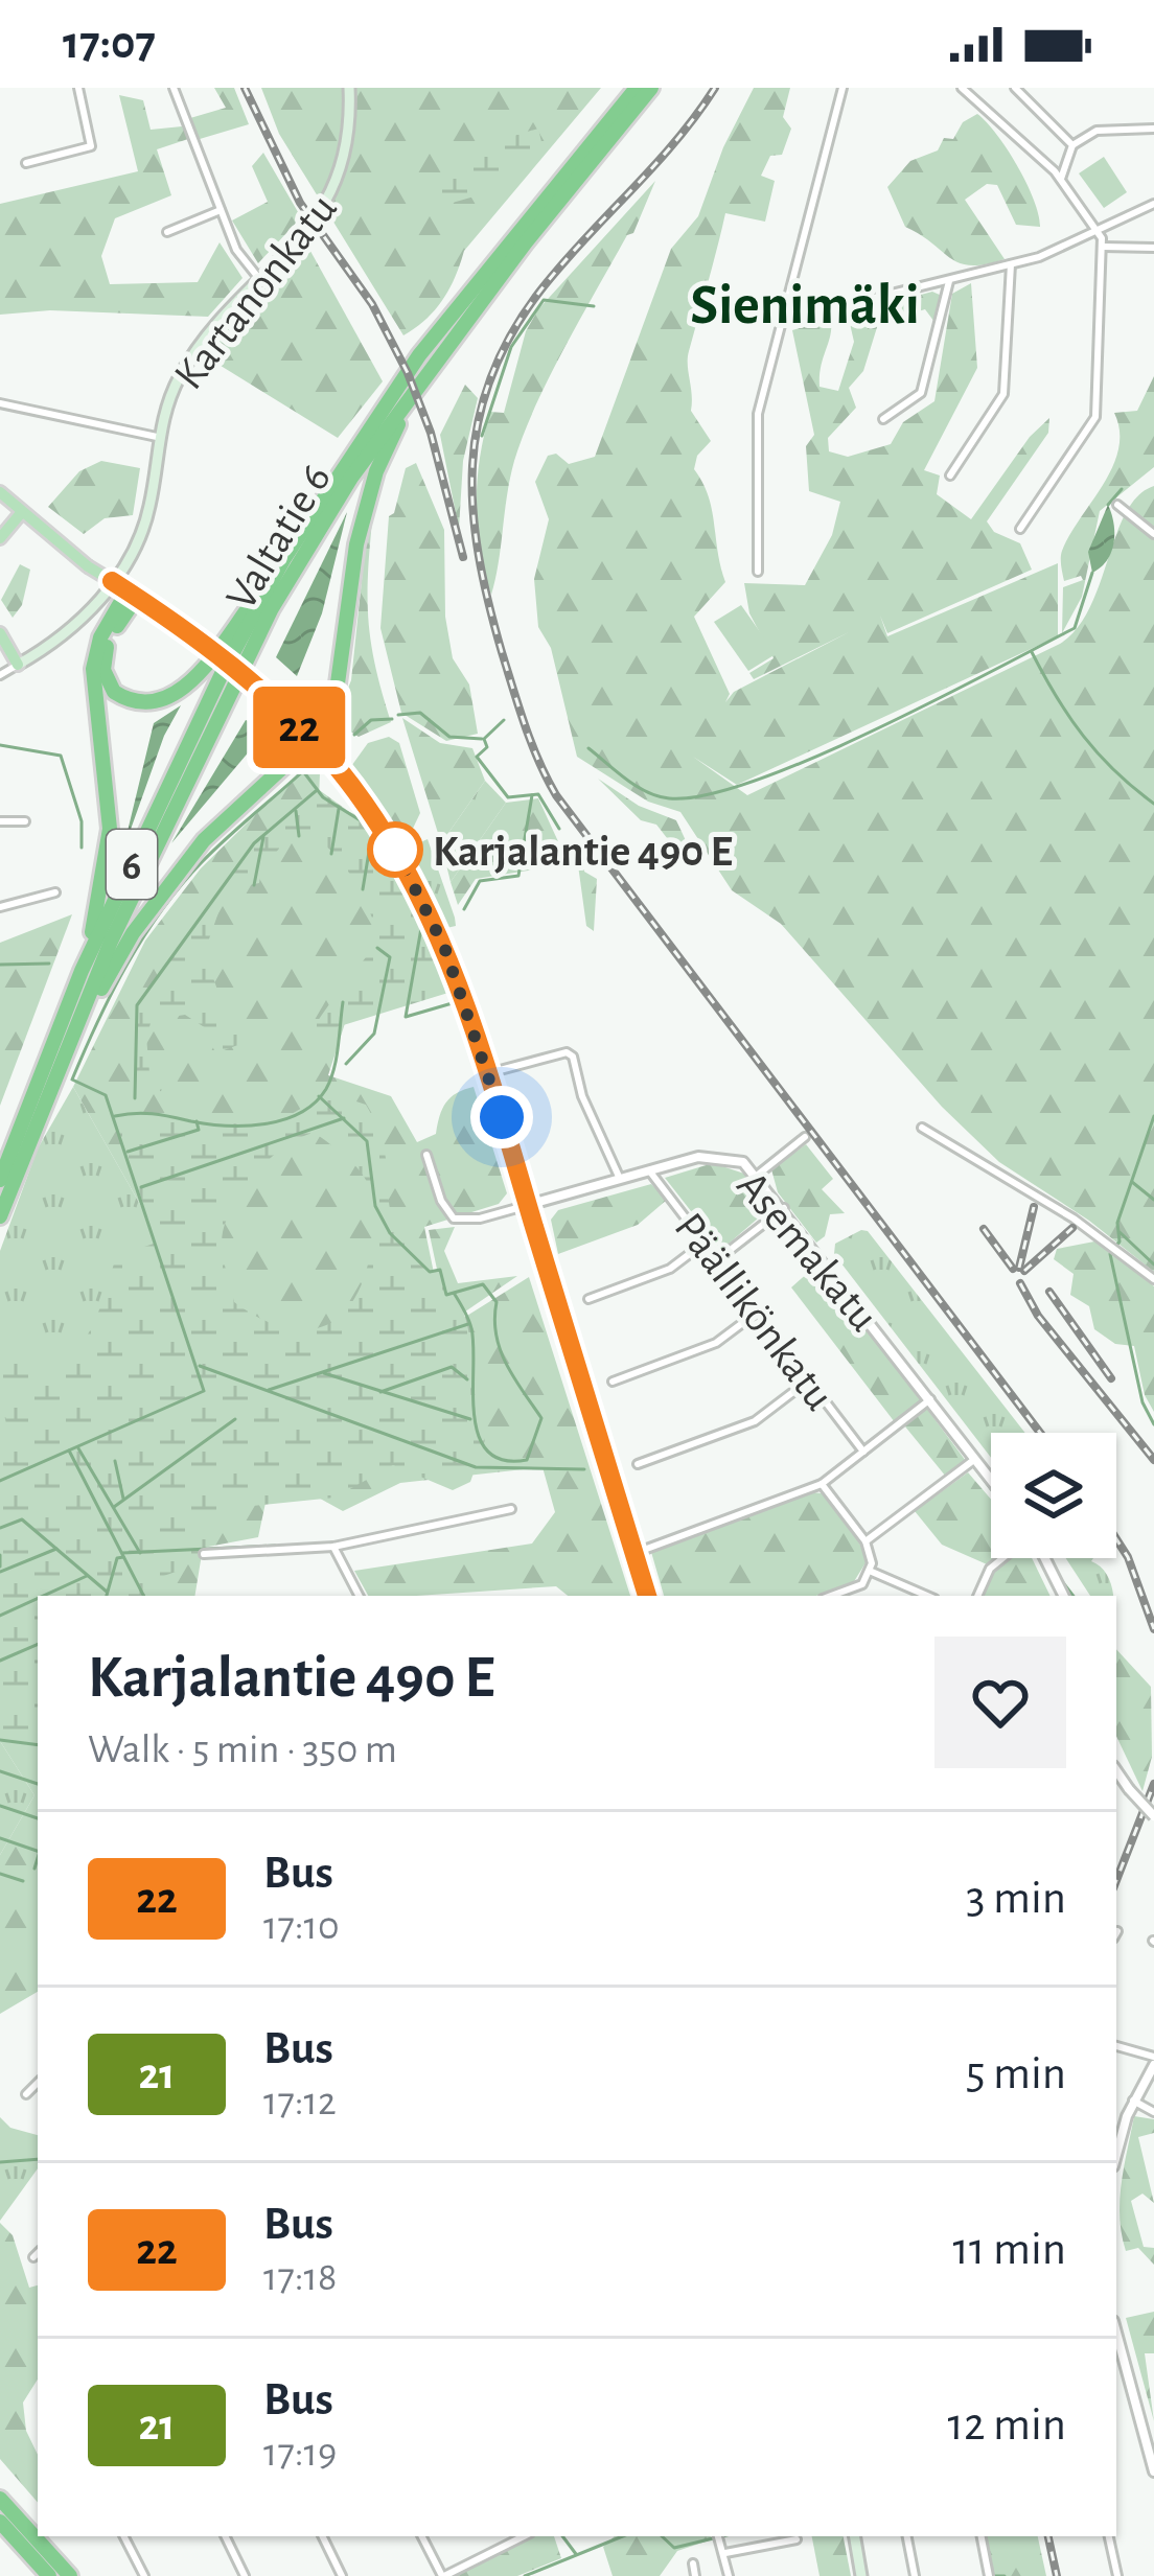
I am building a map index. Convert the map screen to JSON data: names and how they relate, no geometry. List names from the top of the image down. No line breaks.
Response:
{"streets":{"highway":["Valtatie 6","6"],"main road":["Kartanonkatu"],"street":["Asemakatu","Päällikönkatu"]},"crossings":[["Asemakatu","Päällikönkatu"]],"districts":["Sienimäki"],"places":["Karjalantie 490 E"],"lines":["bus line 22"],"page":{"status":"17:07","on_map":"22","heading":["Karjalantie 490 E","Walk · 5 min · 350 m"],"list":[{"mark":"22","name":"Bus","note":"17:10","value":"3 min"},{"mark":"21","name":"Bus","note":"17:12","value":"5 min"},{"mark":"22","name":"Bus","note":"17:18","value":"11 min"},{"mark":"21","name":"Bus","note":"17:19","value":"12 min"}]}}
